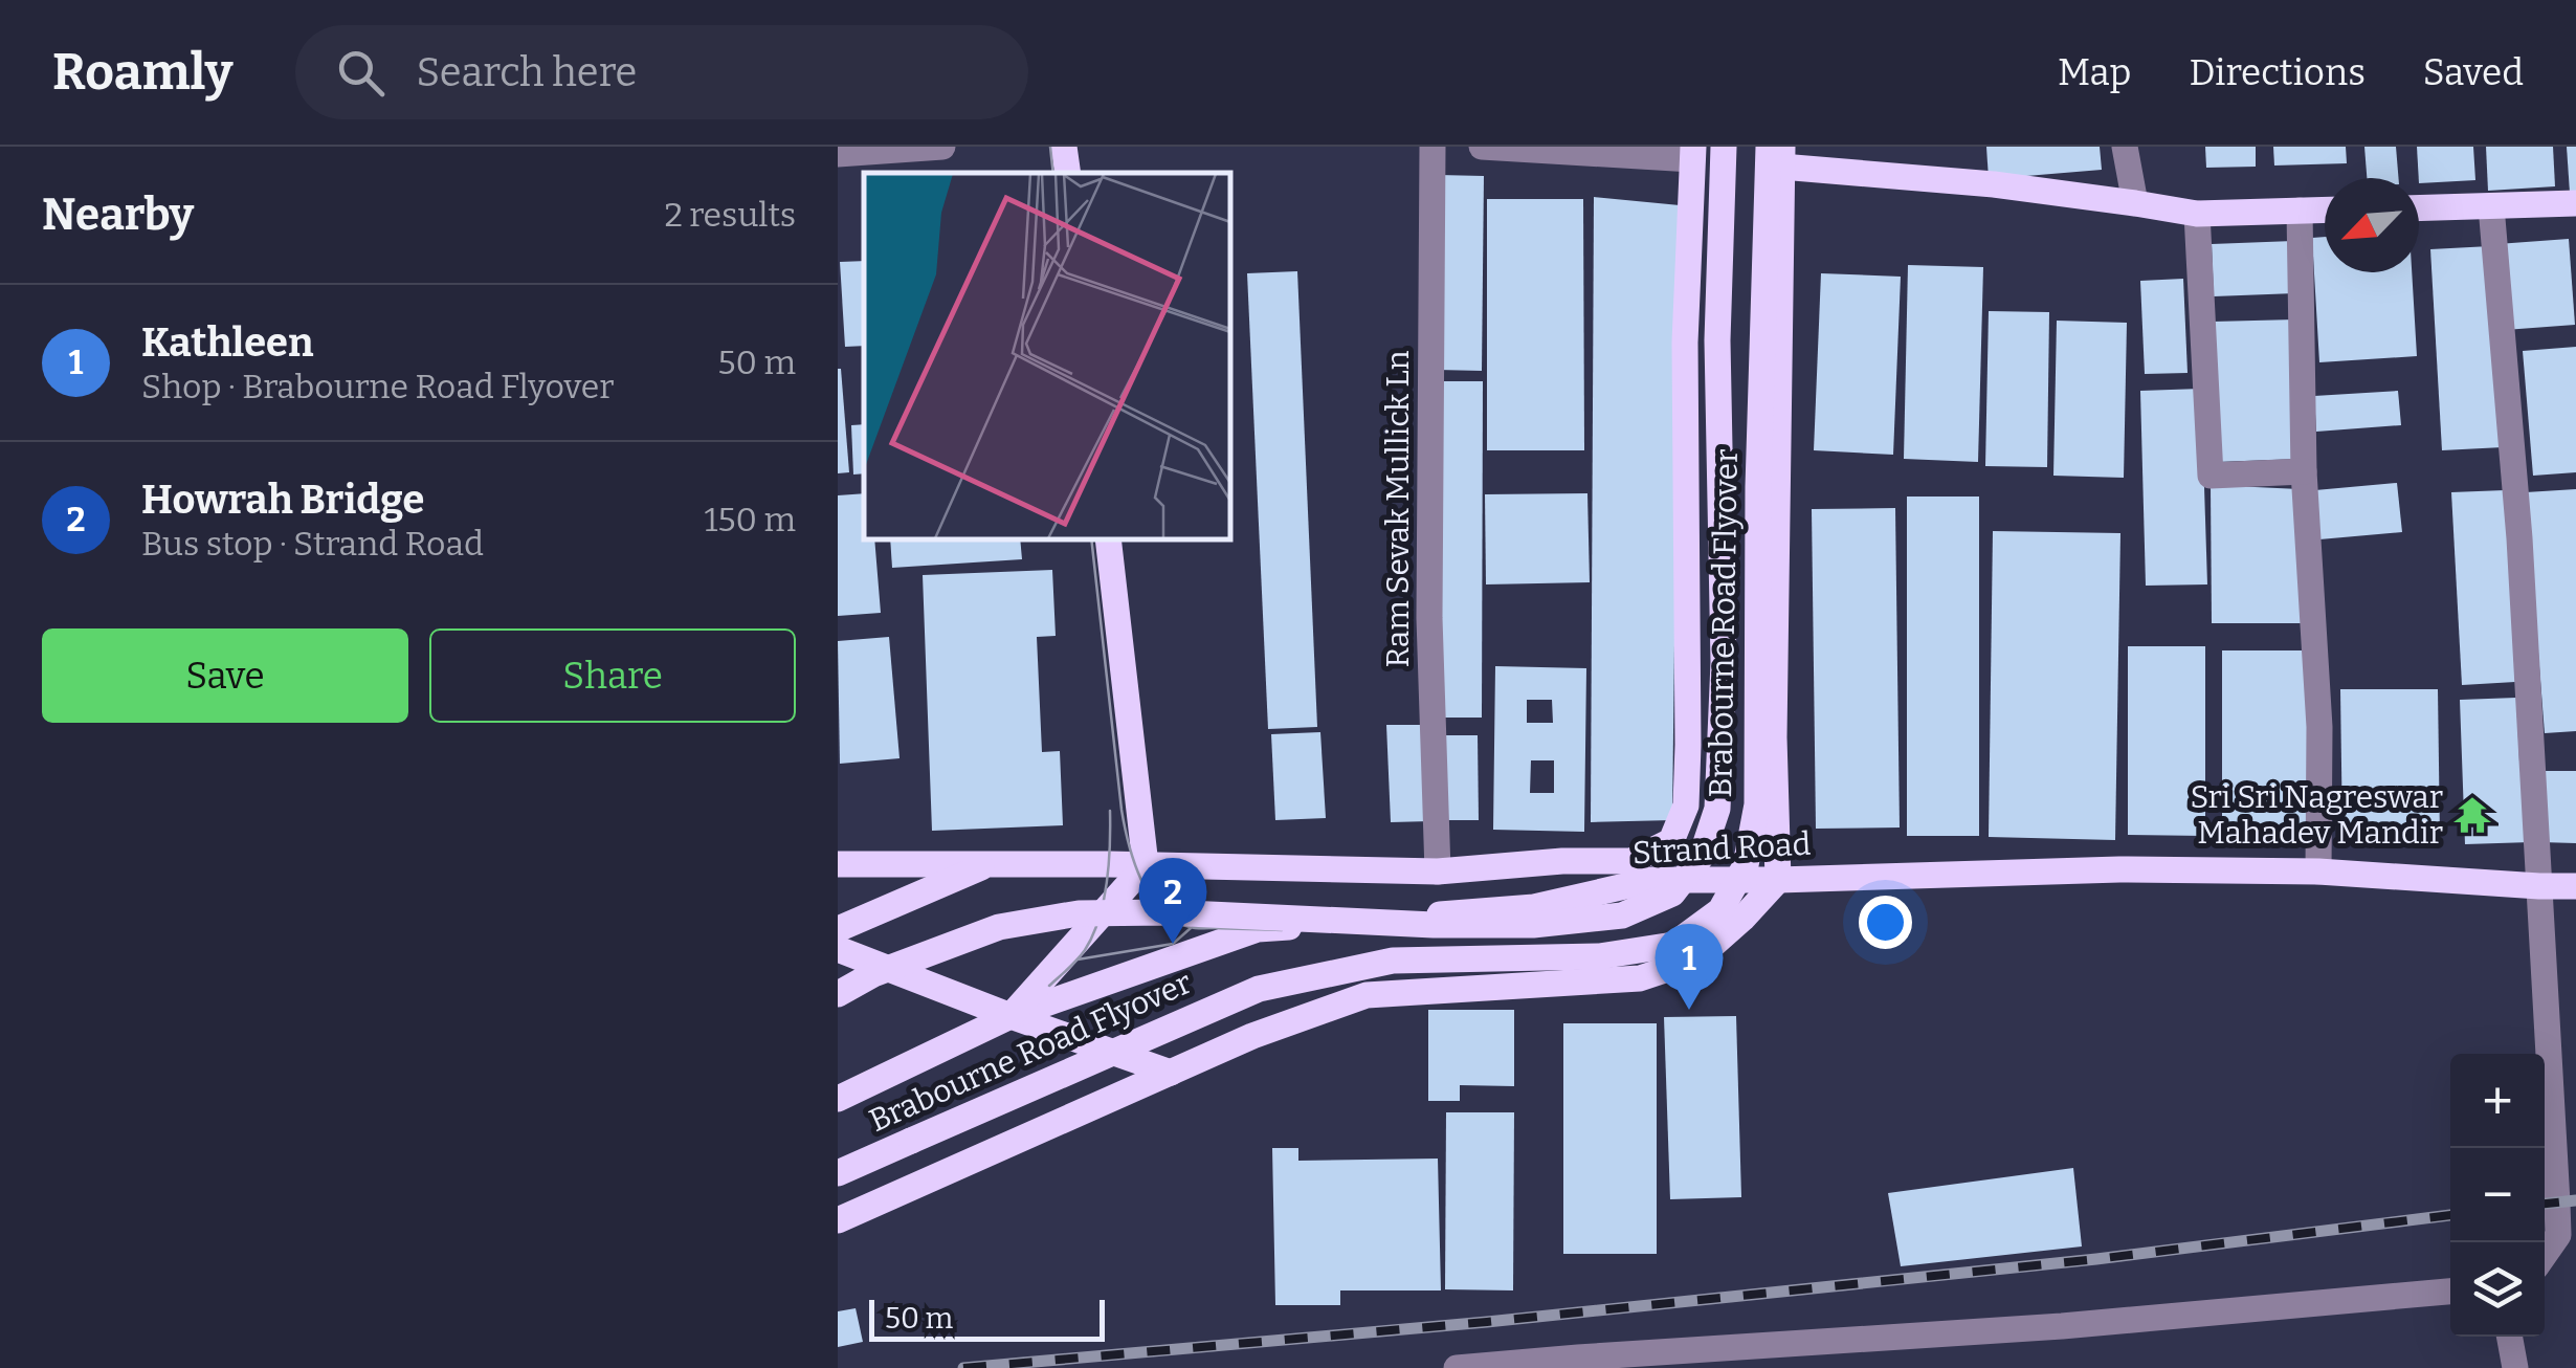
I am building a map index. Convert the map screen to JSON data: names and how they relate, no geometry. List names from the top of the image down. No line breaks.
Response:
{"streets":{"main road":["Brabourne Road Flyover","Strand Road"],"street":["Ram Sevak Mullick Ln"]},"crossings":[["Ram Sevak Mullick Ln","Strand Road"]],"places":{"temple":["Sri Sri Nagreswar Mahadev Mandir"]},"scale_bar":"50 m","north":"bottom left","page":{"header":"Roamly","search":"Search here","nav":["Map","Directions","Saved"],"heading":["Nearby","2 results"],"list":[{"mark":"1","name":"Kathleen","note":"Shop · Brabourne Road Flyover","value":"50 m"},{"mark":"2","name":"Howrah Bridge","note":"Bus stop · Strand Road","value":"150 m"}],"buttons":["Save","Share"],"pins":["2","1"],"map_buttons":["+","−"],"scale":"50 m"}}
